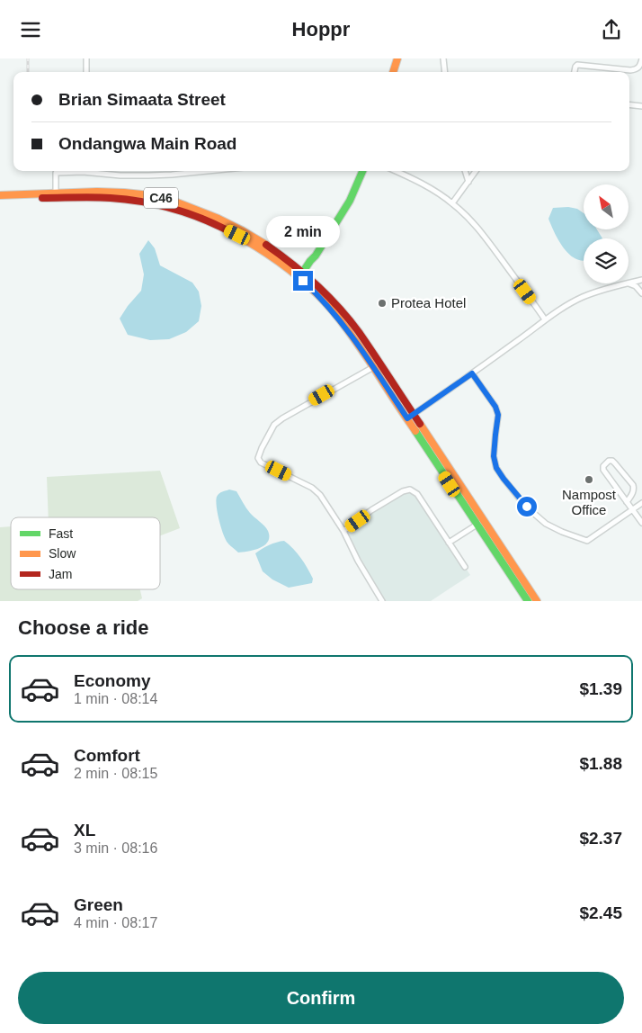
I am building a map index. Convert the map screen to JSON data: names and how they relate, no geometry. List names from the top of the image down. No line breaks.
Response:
{"streets":{"main road":["C46"]},"places":["Protea Hotel","Nampost Office"],"legend":["Fast","Slow","Jam"],"north":"top left","page":{"header":"Hoppr","banner":["Brian Simaata Street","Ondangwa Main Road"],"bubble":"2 min","heading":"Choose a ride","list":[{"name":"Economy","note":"1 min · 08:14","value":"$1.39"},{"name":"Comfort","note":"2 min · 08:15","value":"$1.88"},{"name":"XL","note":"3 min · 08:16","value":"$2.37"},{"name":"Green","note":"4 min · 08:17","value":"$2.45"}],"buttons":"Confirm"}}
